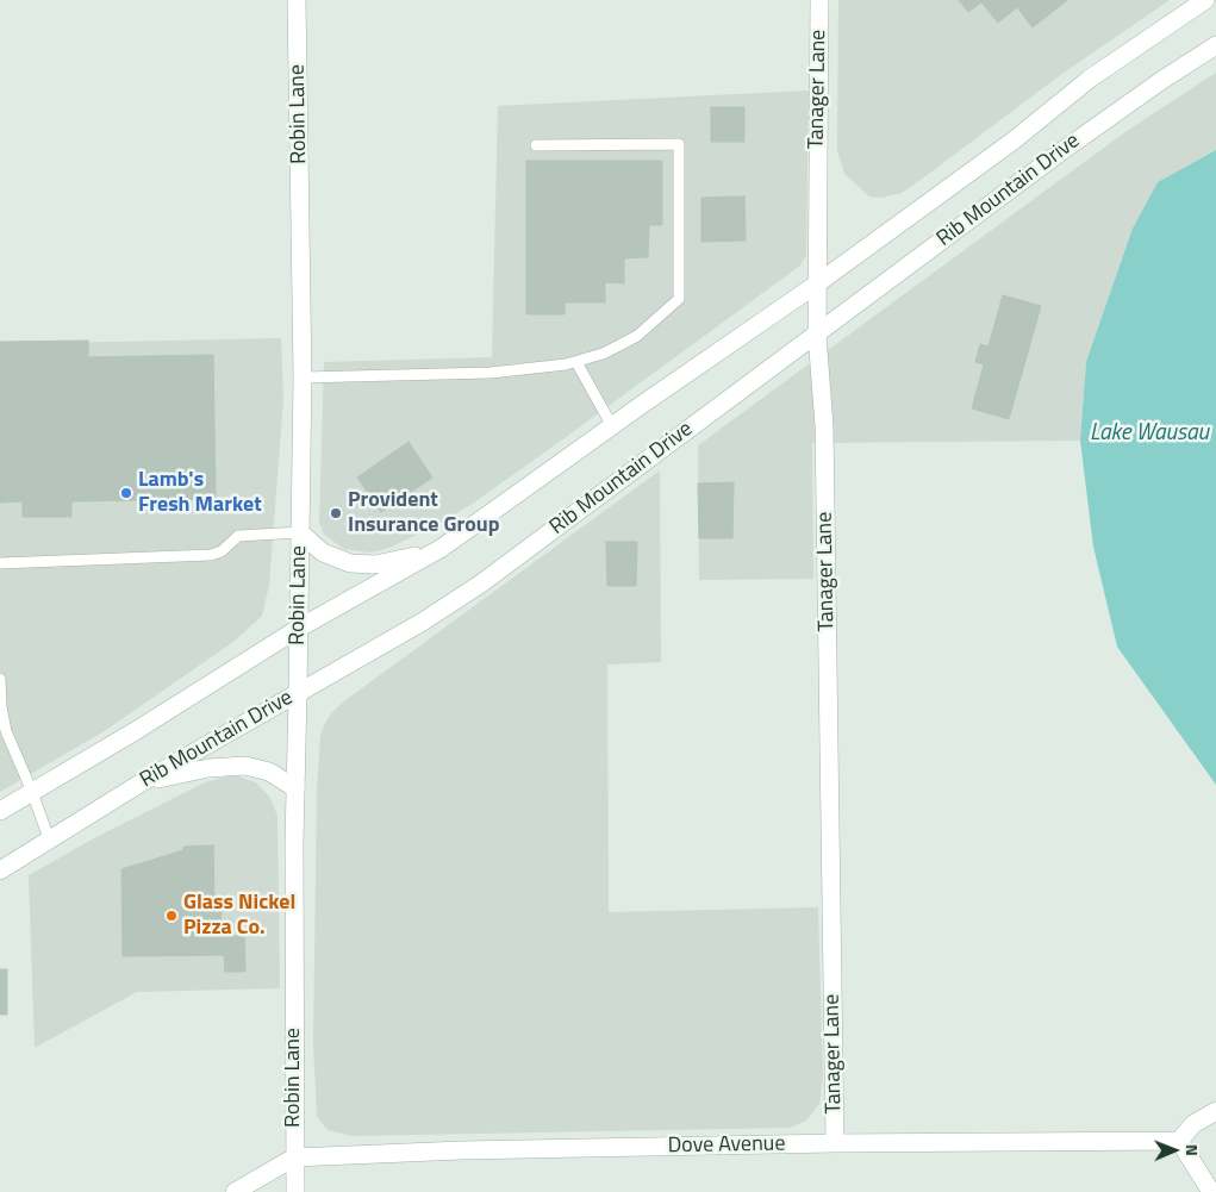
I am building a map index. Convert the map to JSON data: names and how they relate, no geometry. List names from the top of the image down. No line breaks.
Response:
{"streets":{"street":["Tanager Lane","Robin Lane","Rib Mountain Drive","Dove Avenue"]},"crossings":[["Tanager Lane","Rib Mountain Drive"],["Tanager Lane","Dove Avenue"],["Robin Lane","Rib Mountain Drive"],["Robin Lane","Dove Avenue"]],"water":["Lake Wausau"],"places":["Lamb's Fresh Market","Provident Insurance Group","Glass Nickel Pizza Co."],"north":"right"}
